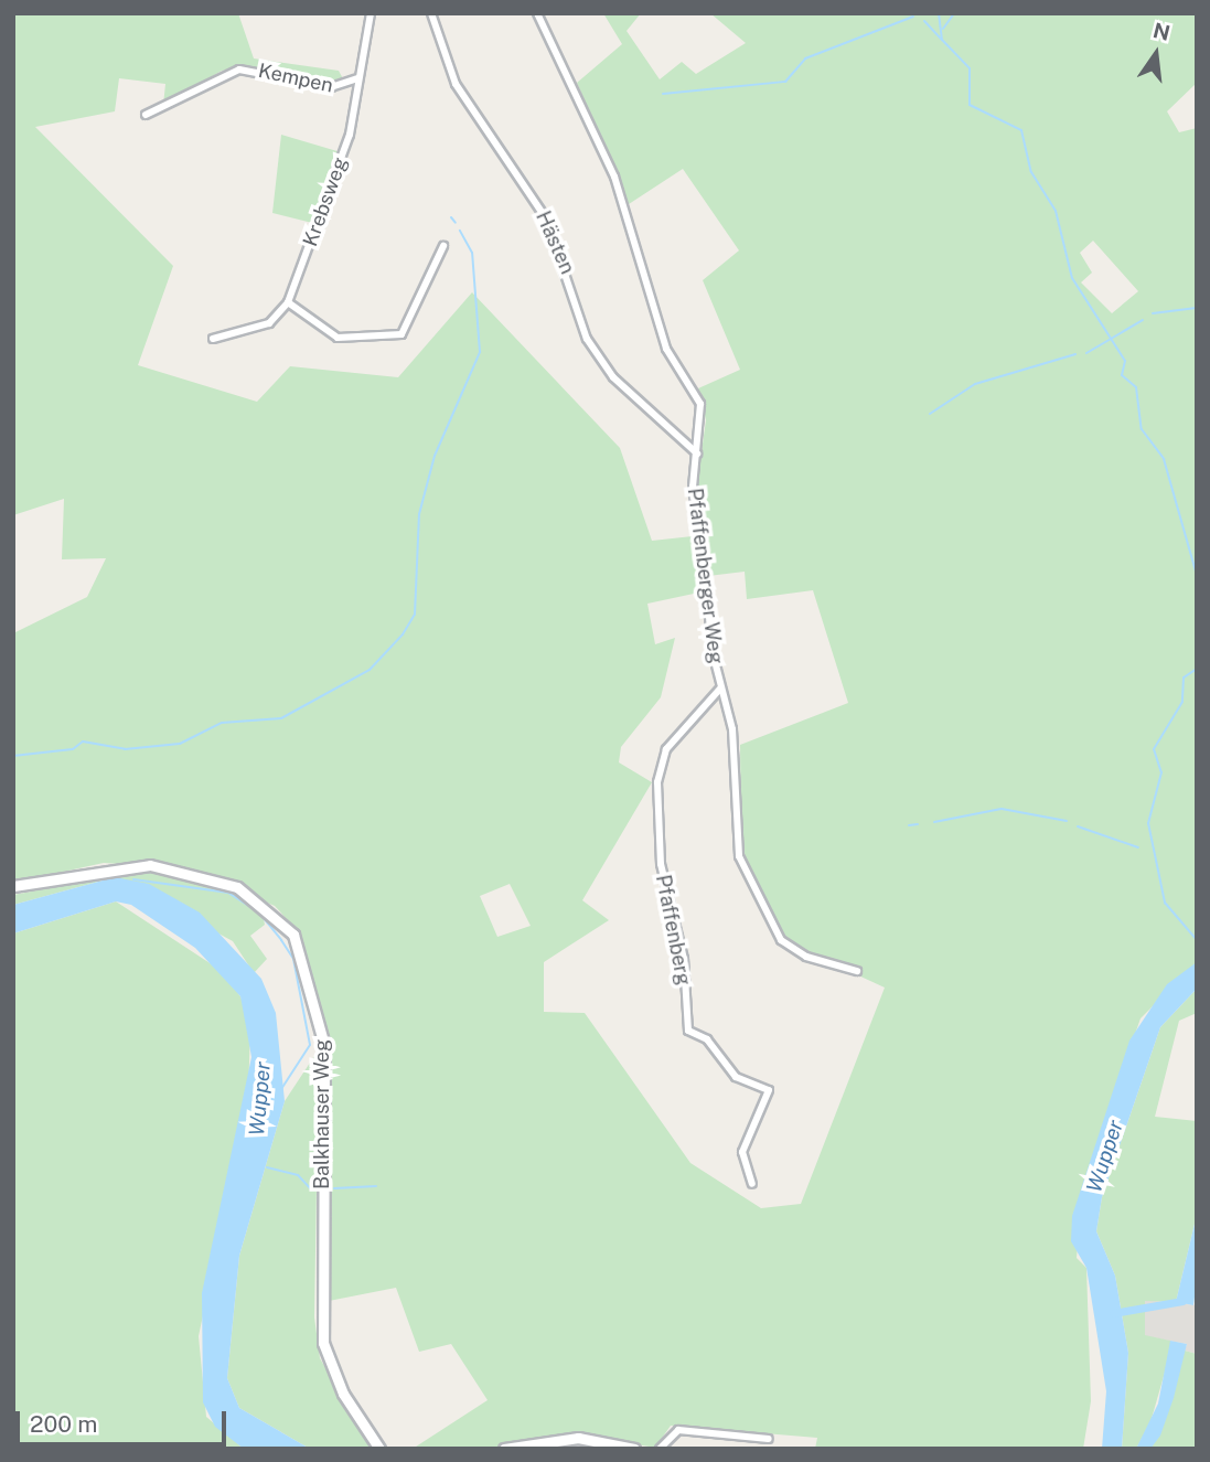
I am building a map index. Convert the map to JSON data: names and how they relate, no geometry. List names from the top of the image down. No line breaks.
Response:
{"streets":{"main road":["Balkhauser Weg"],"street":["Kempen","Krebsweg","Hästen","Pfaffenberger Weg","Pfaffenberg"]},"crossings":[["Kempen","Krebsweg"],["Hästen","Pfaffenberger Weg"],["Pfaffenberger Weg","Pfaffenberg"]],"water":["Wupper"],"scale_bar":"200 m","north":"top"}
